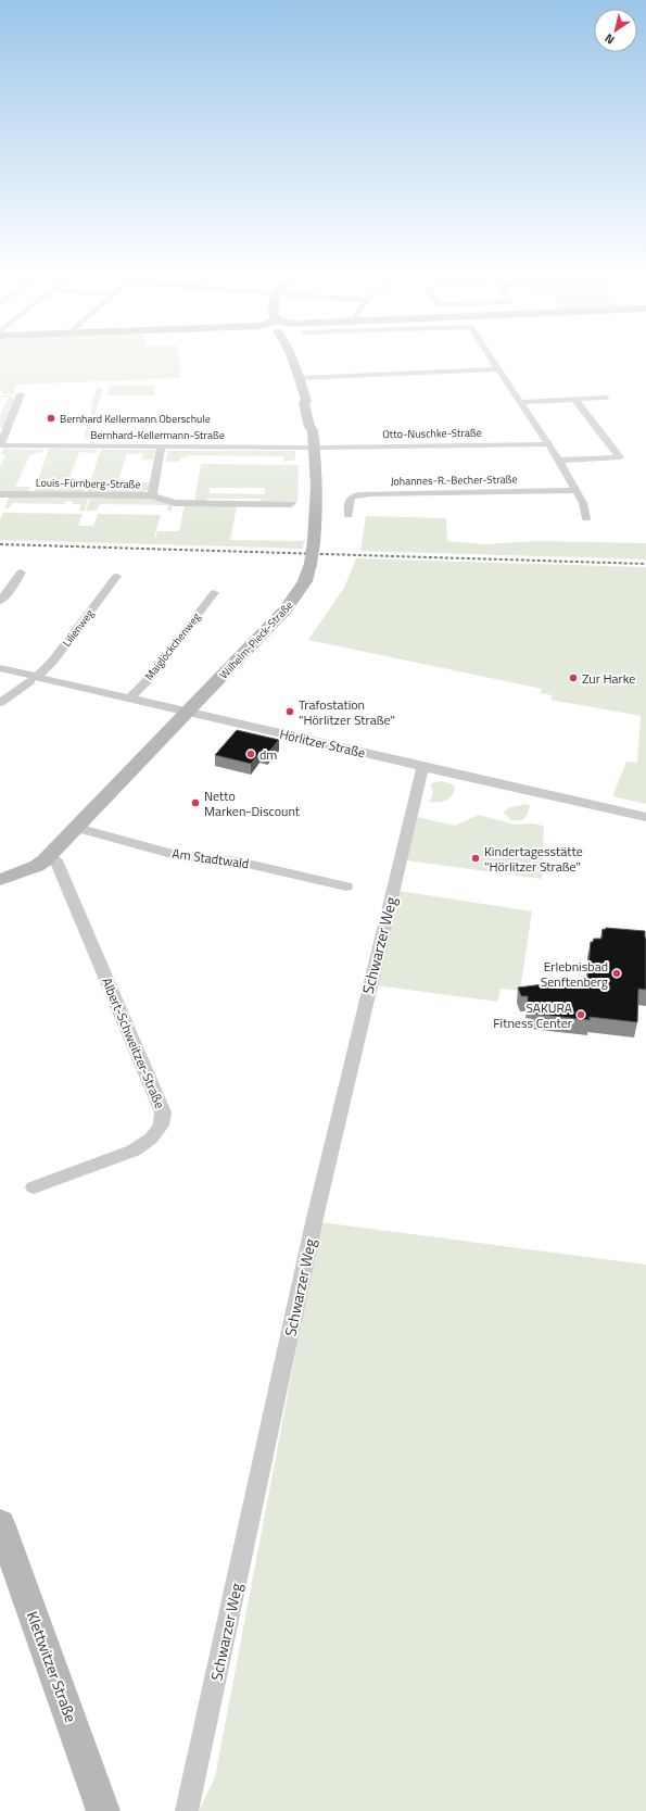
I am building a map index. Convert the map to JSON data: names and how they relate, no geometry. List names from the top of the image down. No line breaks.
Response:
{"streets":{"main road":["Wilhelm-Pieck-Straße","Klettwitzer Straße"],"street":["Otto-Nuschke-Straße","Bernhard-Kellermann-Straße","Johannes-R.-Becher-Straße","Louis-Fürnberg-Straße","Lilienweg","Maiglöckchenweg","Hörlitzer Straße","Am Stadtwald","Schwarzer Weg","Albert-Schweitzer-Straße"]},"crossings":[["Otto-Nuschke-Straße","Bernhard-Kellermann-Straße"],["Otto-Nuschke-Straße","Wilhelm-Pieck-Straße"],["Bernhard-Kellermann-Straße","Louis-Fürnberg-Straße"],["Bernhard-Kellermann-Straße","Wilhelm-Pieck-Straße"],["Lilienweg","Hörlitzer Straße"],["Wilhelm-Pieck-Straße","Hörlitzer Straße"],["Wilhelm-Pieck-Straße","Am Stadtwald"],["Wilhelm-Pieck-Straße","Albert-Schweitzer-Straße"],["Maiglöckchenweg","Hörlitzer Straße"],["Hörlitzer Straße","Schwarzer Weg"]],"places":["Bernhard Kellermann Oberschule","Zur Harke","Trafostation \"Hörlitzer Straße\"","dm","Netto Marken-Discount","Kindertagesstätte \"Hörlitzer Straße\"","Erlebnisbad Senftenberg","SAKURA Fitness Center"],"north":"bottom left"}
